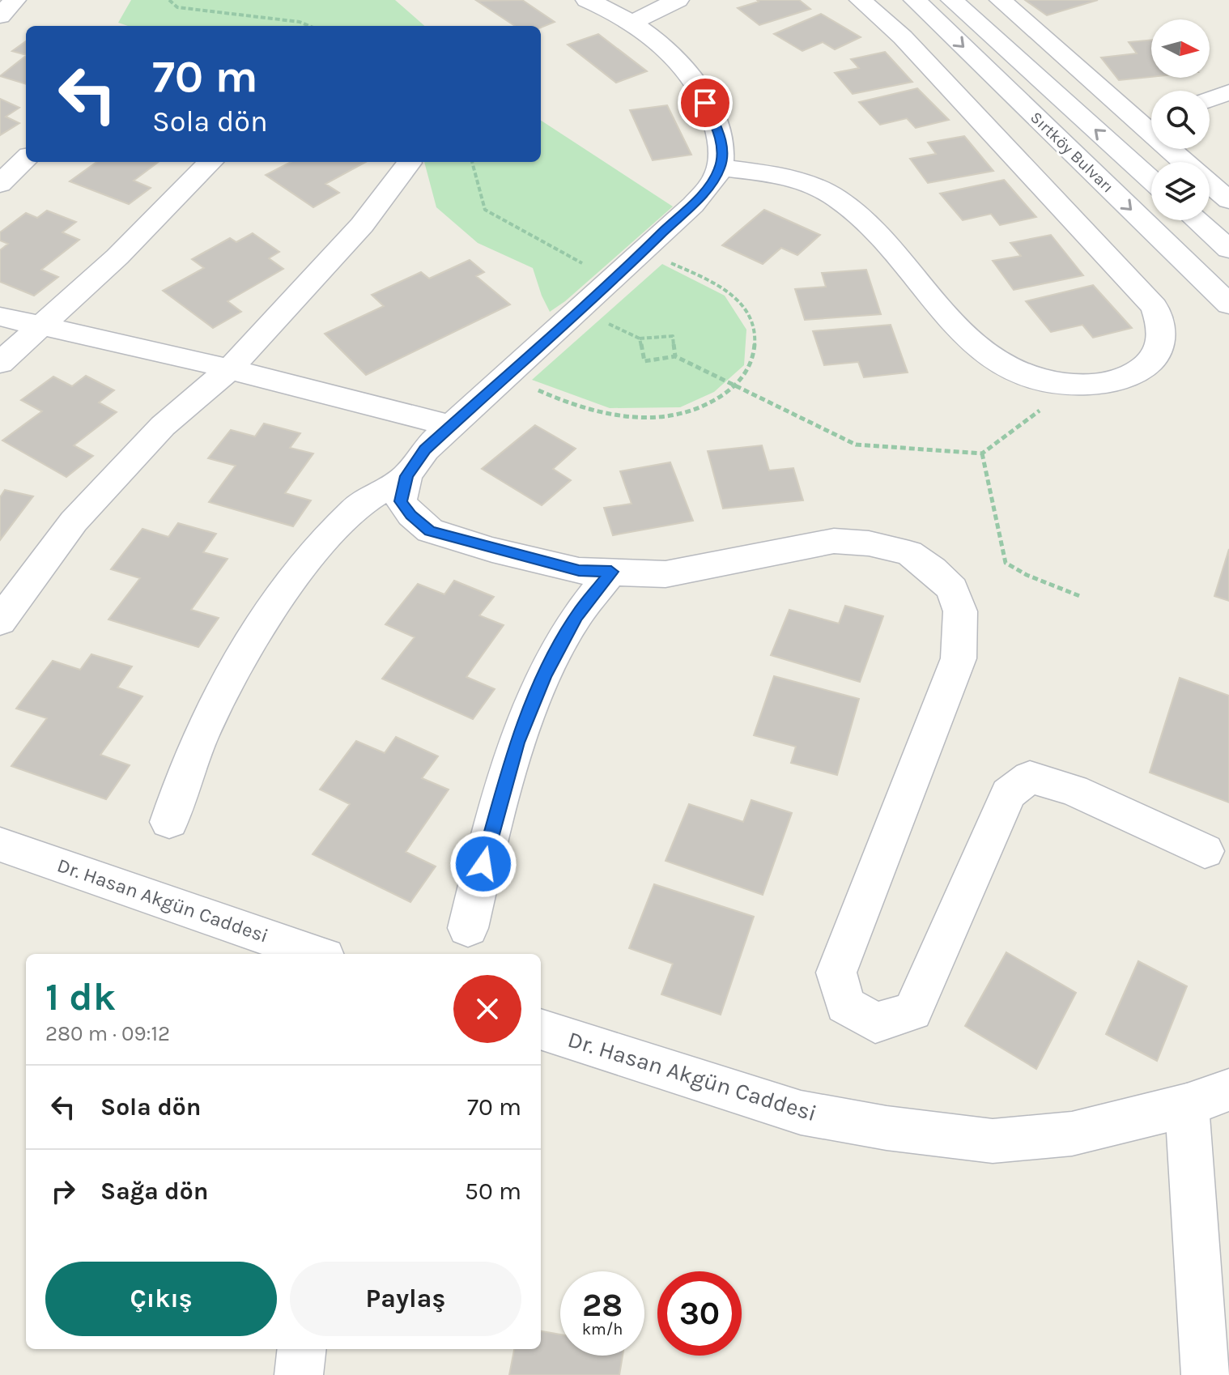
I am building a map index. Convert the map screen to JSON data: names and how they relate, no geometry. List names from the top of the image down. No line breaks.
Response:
{"streets":{"street":["Sırtköy Bulvarı","Dr. Hasan Akgün Caddesi"]},"north":"right","page":{"turn":["70 m","Sola dön"],"heading":["1 dk","280 m · 09:12"],"list":[{"name":"Sola dön","value":"70 m"},{"name":"Sağa dön","value":"50 m"}],"buttons":["Çıkış","Paylaş"],"speed":"28 km/h","limit":"30"}}
